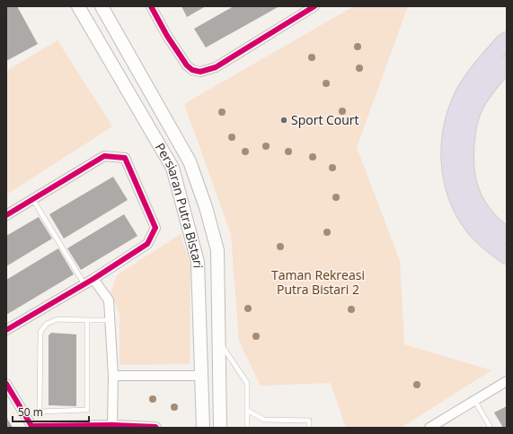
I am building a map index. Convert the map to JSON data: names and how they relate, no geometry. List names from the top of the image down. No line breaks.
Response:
{"streets":{"main road":["Persiaran Putra Bistari"]},"parks":["Taman Rekreasi Putra Bistari 2"],"places":["Sport Court"],"scale_bar":"50 m"}
